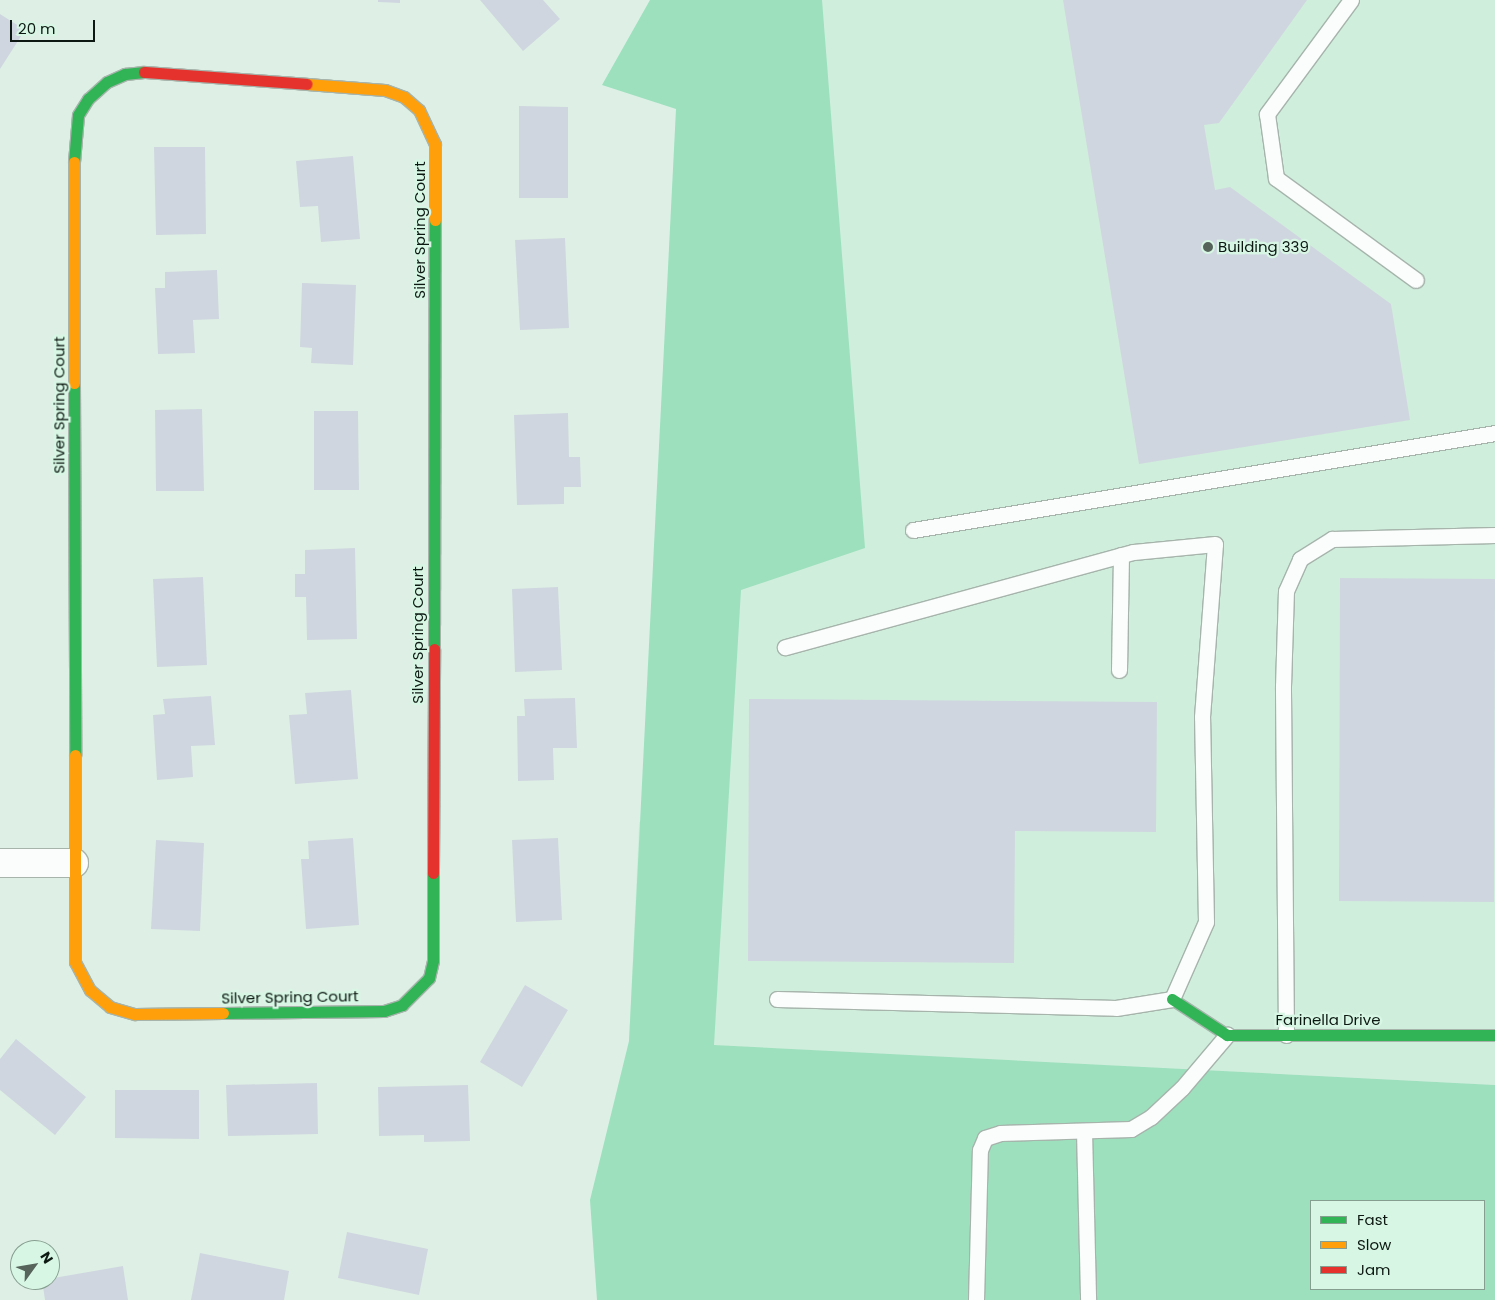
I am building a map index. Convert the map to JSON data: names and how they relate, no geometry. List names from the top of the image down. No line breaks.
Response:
{"streets":{"street":["Silver Spring Court","Farinella Drive"]},"places":["Building 339"],"legend":["Fast","Slow","Jam"],"scale_bar":"20 m","north":"top right"}
